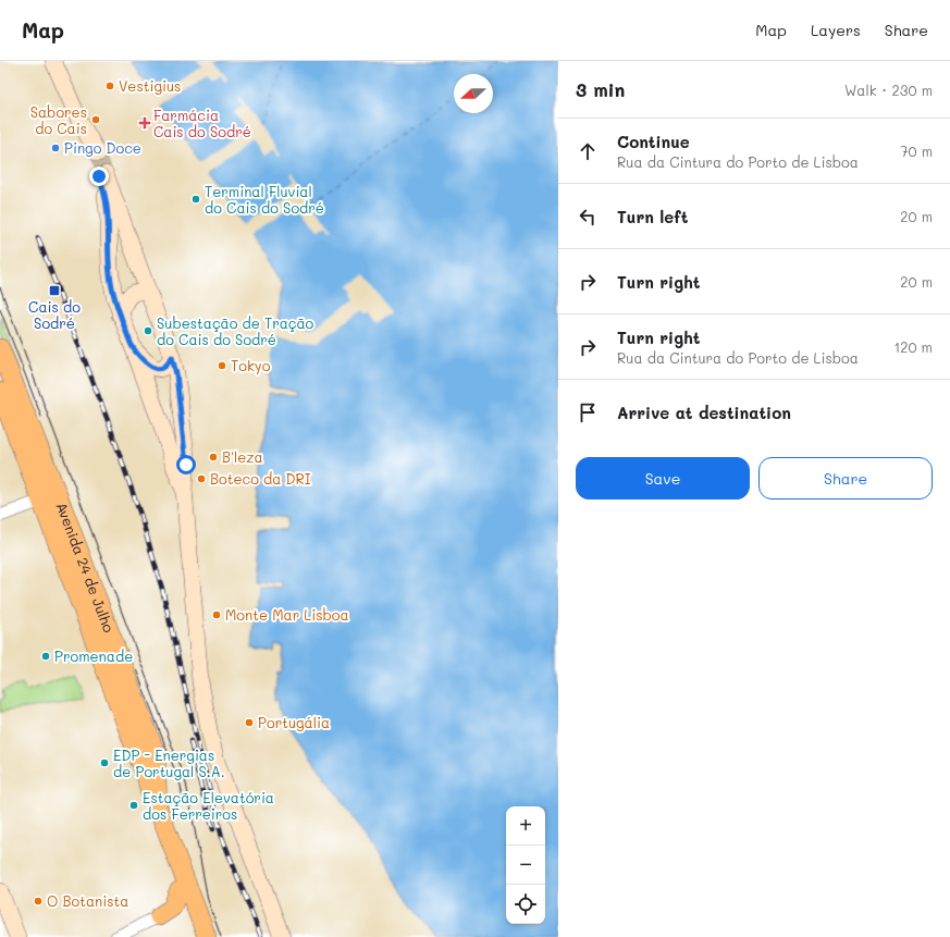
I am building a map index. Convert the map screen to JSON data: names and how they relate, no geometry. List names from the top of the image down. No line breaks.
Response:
{"streets":{"main road":["Avenida 24 de Julho"]},"places":{"other":["Vestigius","Sabores do Cais","Pingo Doce","Terminal Fluvial do Cais do Sodré","Subestação de Tração do Cais do Sodré","Tokyo","B'leza","Boteco da DRI","Monte Mar Lisboa","Promenade","Portugália","EDP - Energias de Portugal S.A.","Estação Elevatória dos Ferreiros","O Botanista"],"health":["Farmácia Cais do Sodré"],"transit":["Cais do Sodré"]},"north":"left","page":{"header":"Map","nav":["Map","Layers","Share"],"heading":["3 min","Walk · 230 m"],"list":[["Continue","Rua da Cintura do Porto de Lisboa","70 m"],["Turn left","20 m"],["Turn right","20 m"],["Turn right","Rua da Cintura do Porto de Lisboa","120 m"],"Arrive at destination"],"buttons":["Save","Share"],"map_buttons":["+","−"]}}
